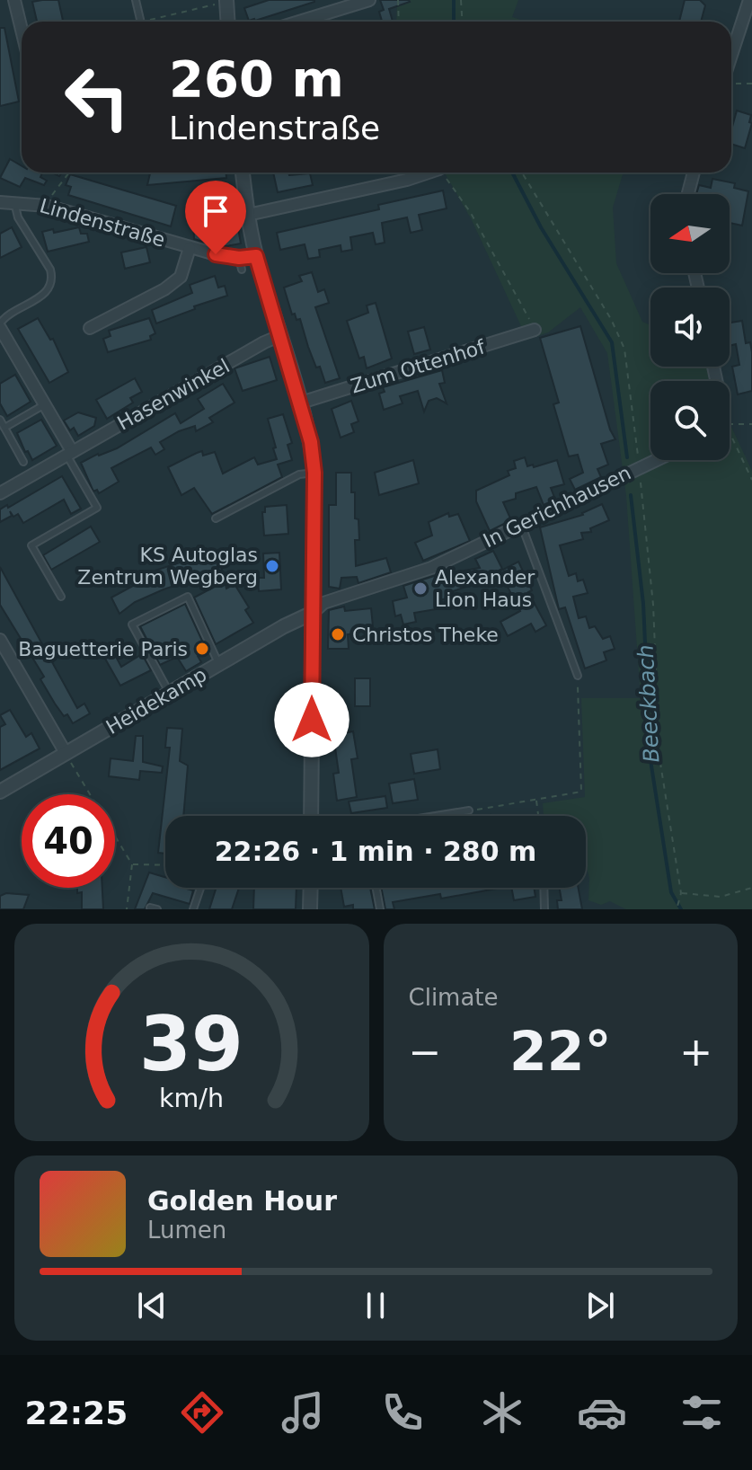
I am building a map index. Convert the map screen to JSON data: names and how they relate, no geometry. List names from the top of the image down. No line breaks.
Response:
{"streets":{"street":["Lindenstraße","Zum Ottenhof","Hasenwinkel","In Gerichhausen","Heidekamp"]},"crossings":[["In Gerichhausen","Heidekamp"]],"water":["Beeckbach"],"places":["KS Autoglas Zentrum Wegberg","Alexander Lion Haus","Christos Theke","Baguetterie Paris"],"north":"left","page":{"turn":["260 m","Lindenstraße"],"limit":"40","trip":"22:26 · 1 min · 280 m","tile":"Climate","heat":["−","22°","+"],"song":["Golden Hour","Lumen"],"tabs":"22:25","gauge":["39","km/h"]}}
